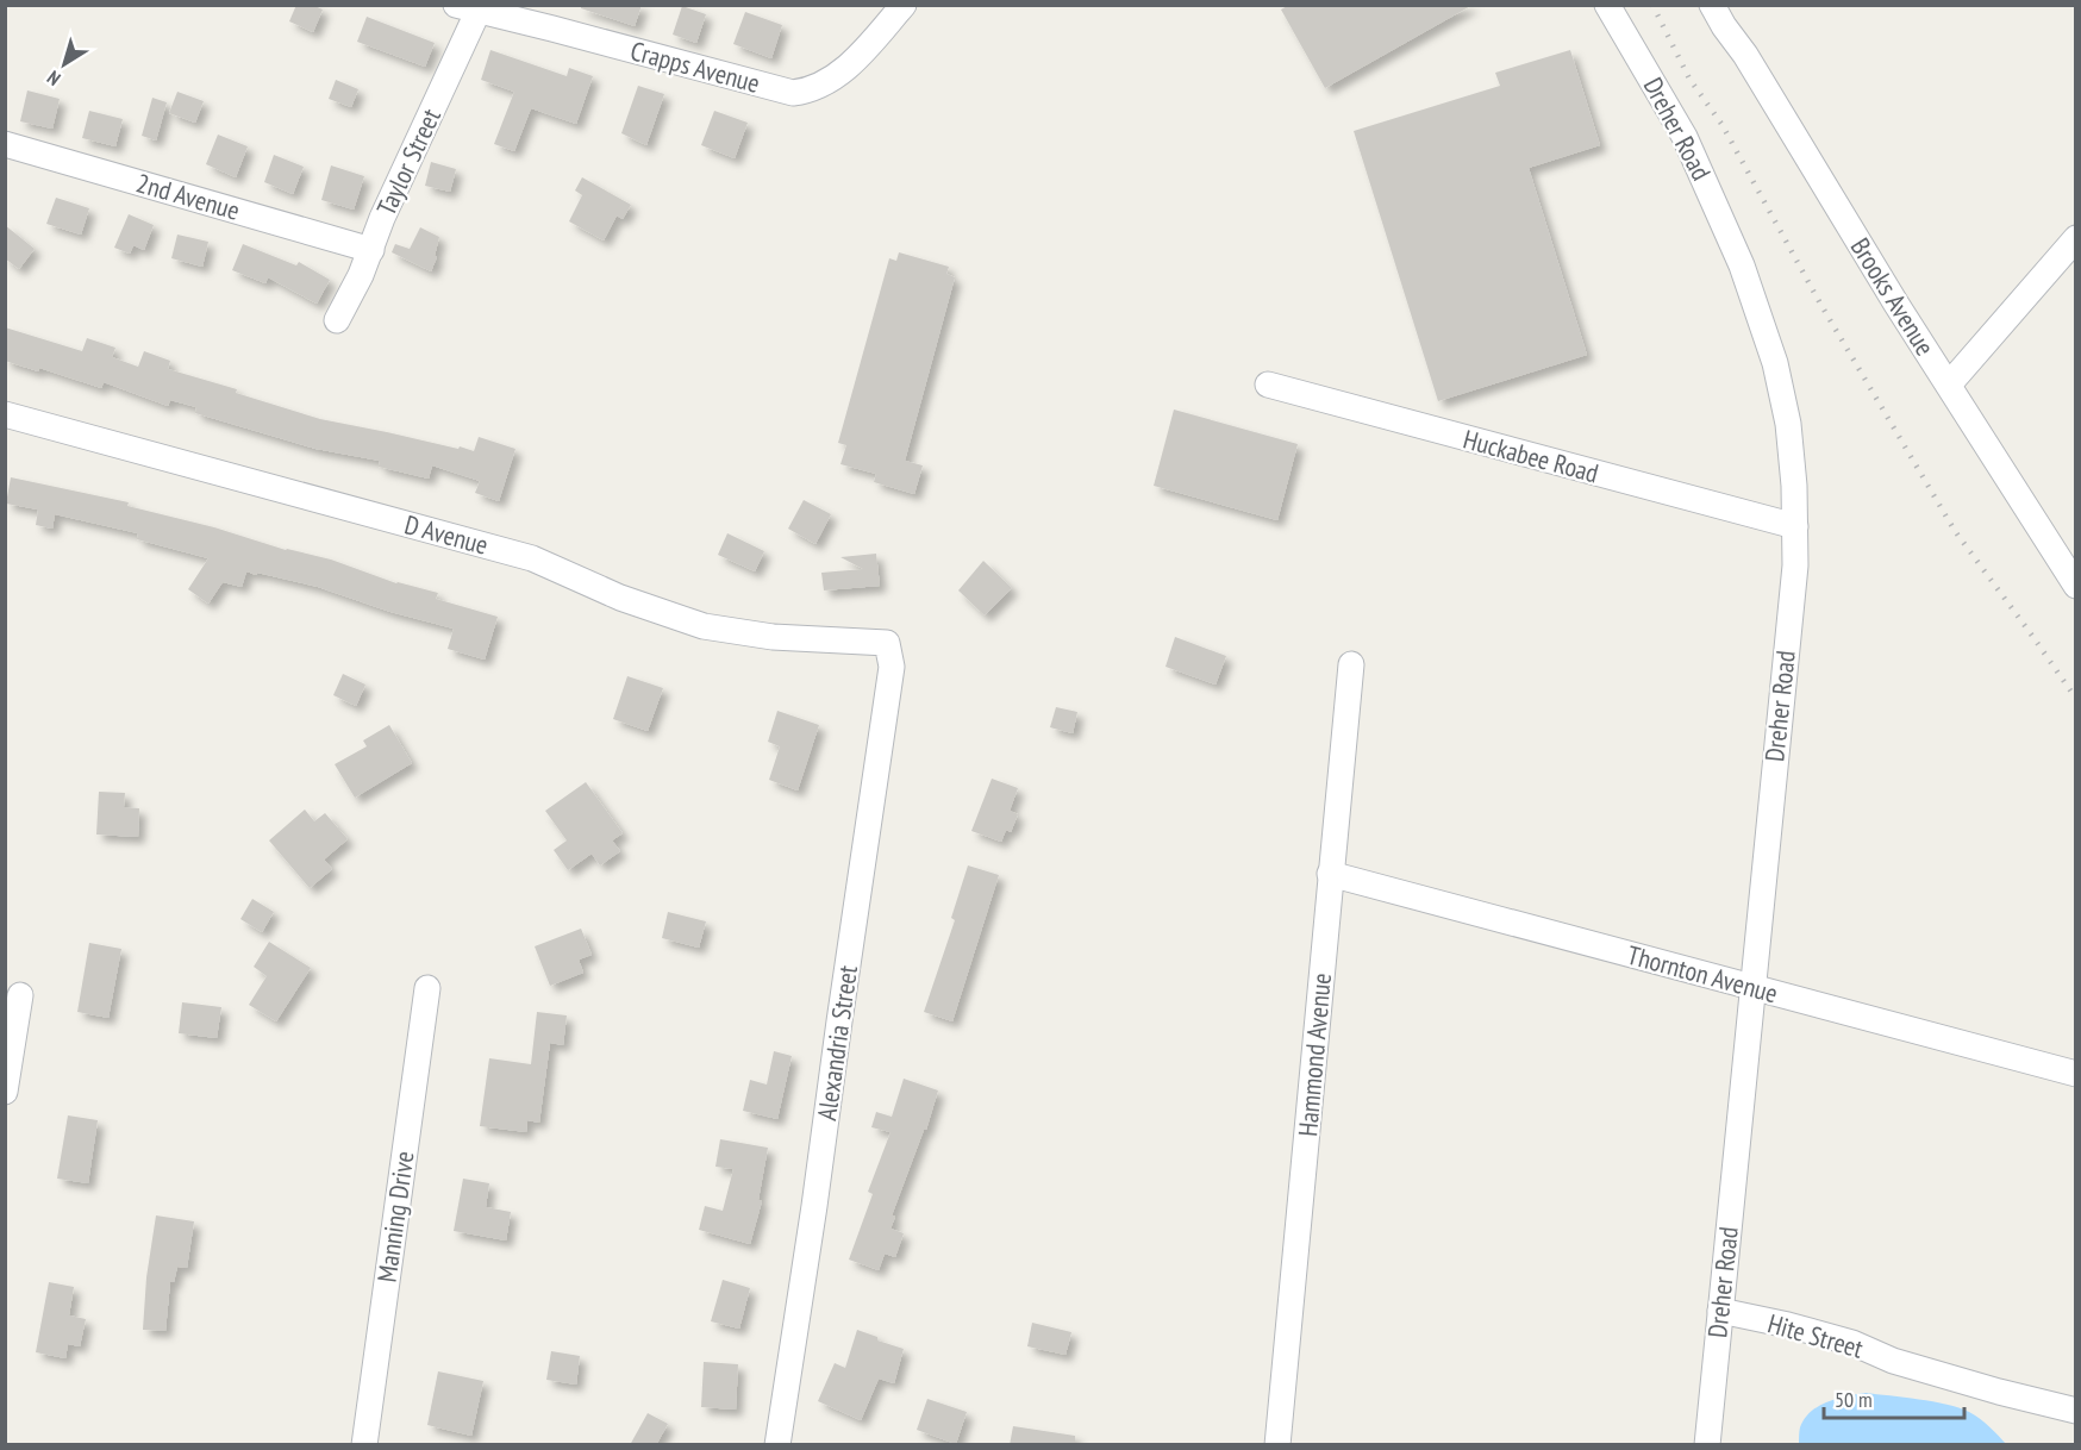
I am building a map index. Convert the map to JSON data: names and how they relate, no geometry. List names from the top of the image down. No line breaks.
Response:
{"streets":{"street":["Crapps Avenue","Dreher Road","Taylor Street","2nd Avenue","Brooks Avenue","Huckabee Road","D Avenue","Thornton Avenue","Alexandria Street","Hammond Avenue","Manning Drive","Hite Street"]},"crossings":[["Crapps Avenue","Taylor Street"],["Dreher Road","Huckabee Road"],["Dreher Road","Thornton Avenue"],["Dreher Road","Hite Street"],["Taylor Street","2nd Avenue"],["D Avenue","Alexandria Street"],["Thornton Avenue","Hammond Avenue"]],"scale_bar":"50 m","north":"bottom left"}
